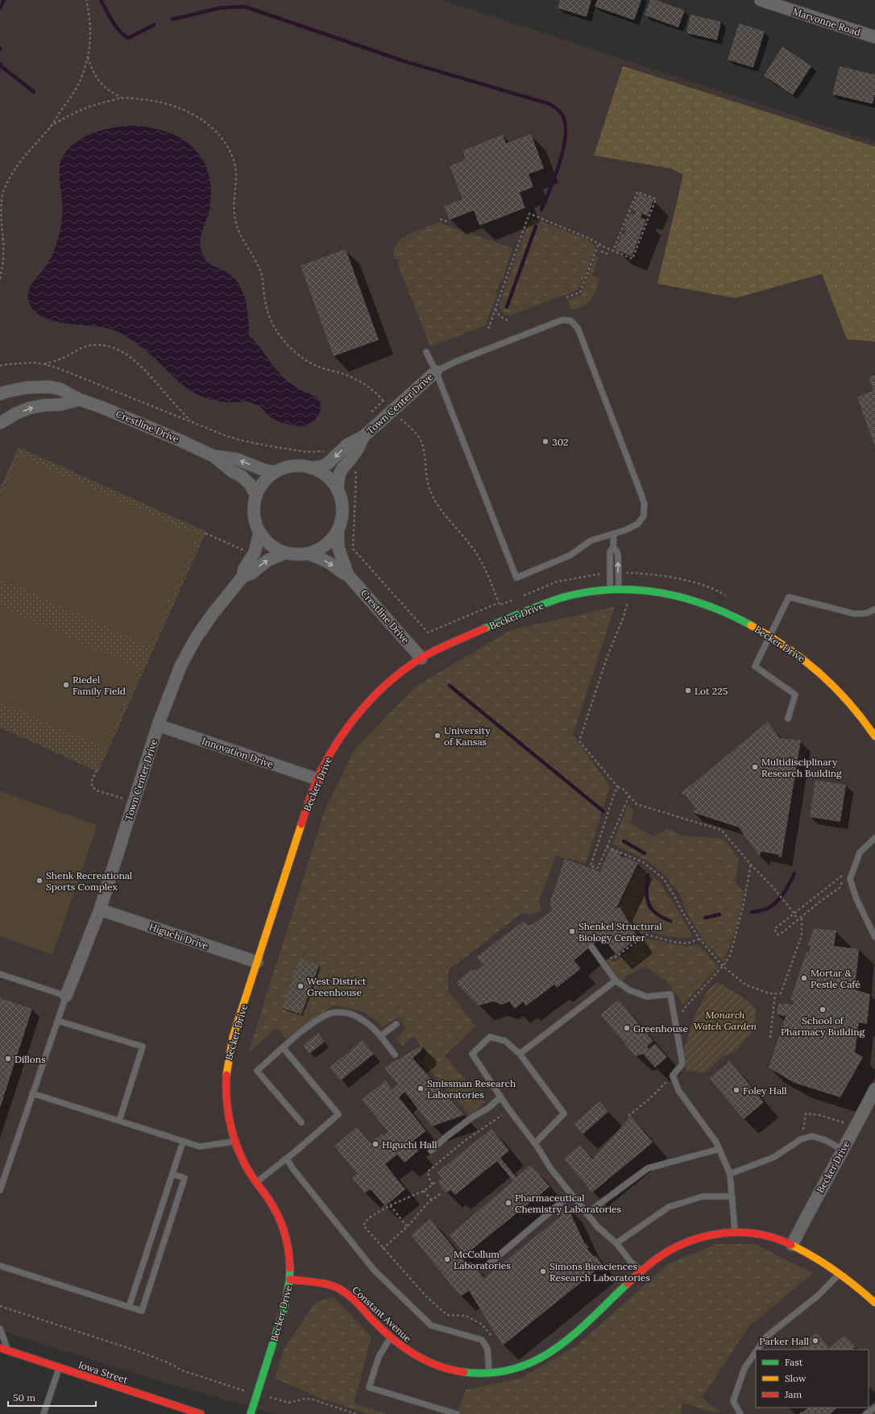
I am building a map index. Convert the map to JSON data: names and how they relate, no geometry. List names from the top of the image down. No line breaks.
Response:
{"streets":{"main road":["Becker Drive","Constant Avenue","Iowa Street"],"street":["Marvonne Road","Town Center Drive","Crestline Drive","Innovation Drive","Higuchi Drive"]},"crossings":[["Town Center Drive","Crestline Drive"],["Town Center Drive","Innovation Drive"],["Town Center Drive","Higuchi Drive"],["Crestline Drive","Becker Drive"],["Becker Drive","Innovation Drive"],["Becker Drive","Higuchi Drive"],["Becker Drive","Constant Avenue"]],"parks":["Monarch Watch Garden"],"places":["302","Riedel Family Field","Lot 225","University of Kansas","Multidisciplinary Research Building","Shenk Recreational Sports Complex","Shenkel Structural Biology Center","Mortar & Pestle Café","West District Greenhouse","School of Pharmacy Building","Greenhouse","Dillons","Smissman Research Laboratories","Foley Hall","Higuchi Hall","Pharmaceutical Chemistry Laboratories","McCollum Laboratories","Simons Biosciences Research Laboratories","Parker Hall"],"legend":["Fast","Slow","Jam"],"scale_bar":"50 m"}
